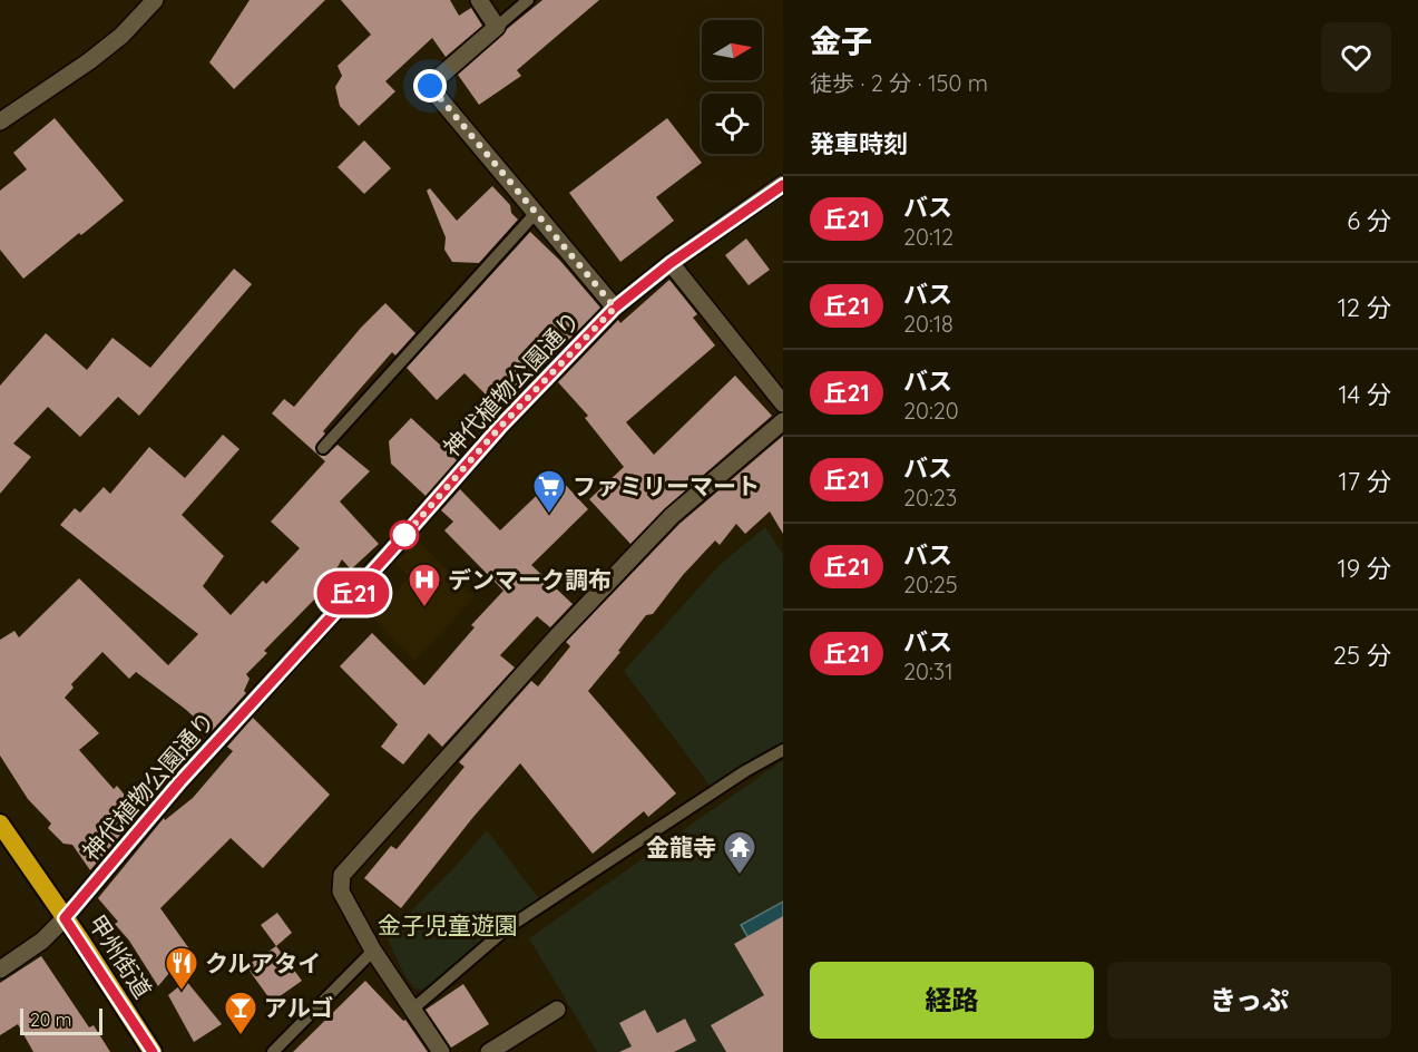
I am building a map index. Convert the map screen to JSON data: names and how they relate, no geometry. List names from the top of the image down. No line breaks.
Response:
{"streets":{"highway":["甲州街道"],"street":["神代植物公園通り"]},"crossings":[["神代植物公園通り","甲州街道"]],"parks":["金子児童遊園"],"places":{"supermarket":["ファミリーマート"],"hospital":["デンマーク調布"],"temple":["金龍寺"],"restaurant":["クルアタイ"],"bar":["アルゴ"]},"lines":["bus line 丘21"],"scale_bar":"20 m","north":"right","page":{"on_map":"丘21","heading":[["金子","徒歩 · 2 分 · 150 m"],"発車時刻"],"list":[{"mark":"丘21","name":"バス","note":"20:12","value":"6 分"},{"mark":"丘21","name":"バス","note":"20:18","value":"12 分"},{"mark":"丘21","name":"バス","note":"20:20","value":"14 分"},{"mark":"丘21","name":"バス","note":"20:23","value":"17 分"},{"mark":"丘21","name":"バス","note":"20:25","value":"19 分"},{"mark":"丘21","name":"バス","note":"20:31","value":"25 分"}],"buttons":["経路","きっぷ"],"scale":"20 m"}}
